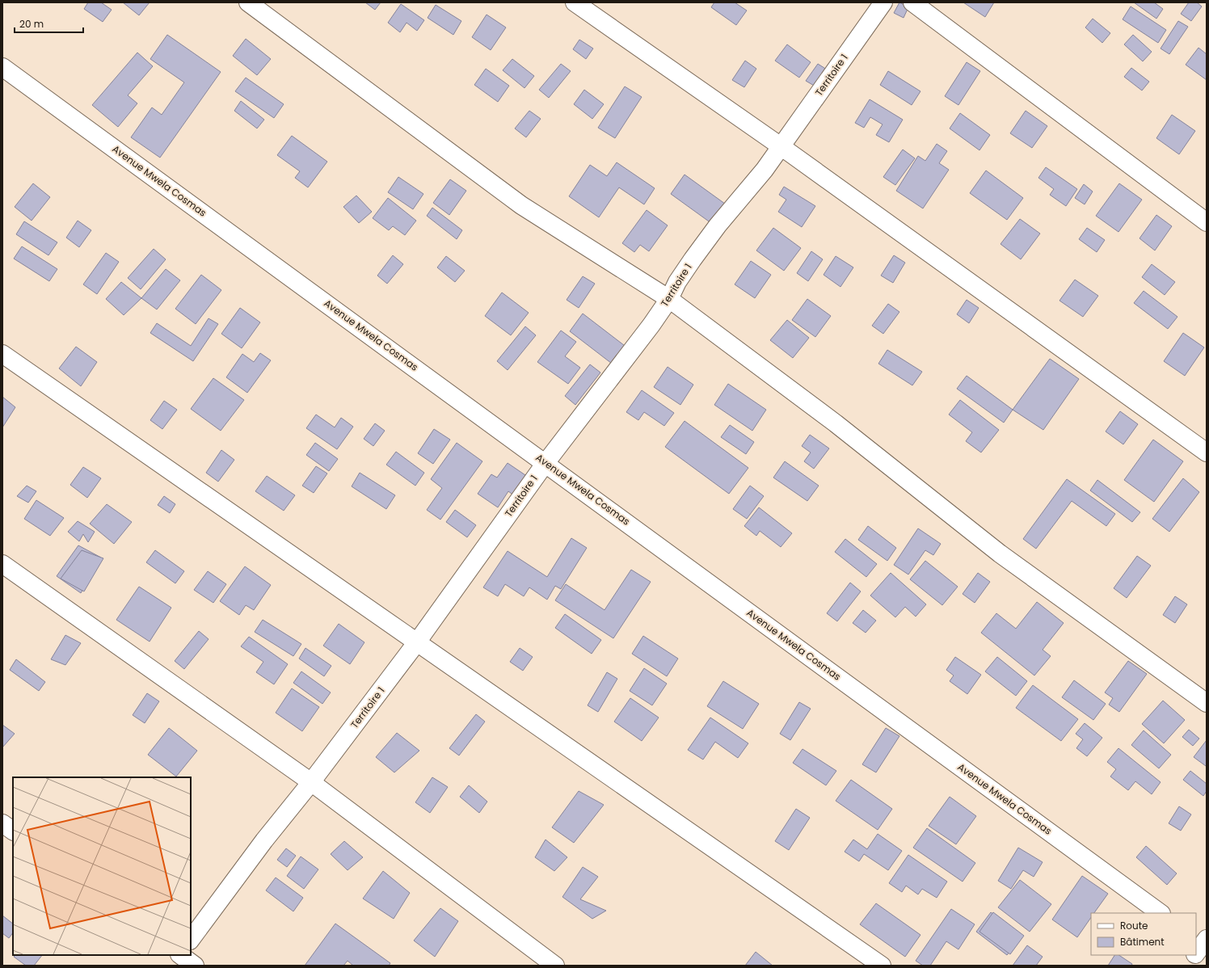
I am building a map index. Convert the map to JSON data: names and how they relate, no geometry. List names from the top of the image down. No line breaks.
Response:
{"streets":{"street":["Territoire 1","Avenue Mwela Cosmas"]},"crossings":[["Territoire 1","Avenue Mwela Cosmas"]],"legend":["Route","Bâtiment"],"scale_bar":"20 m"}
